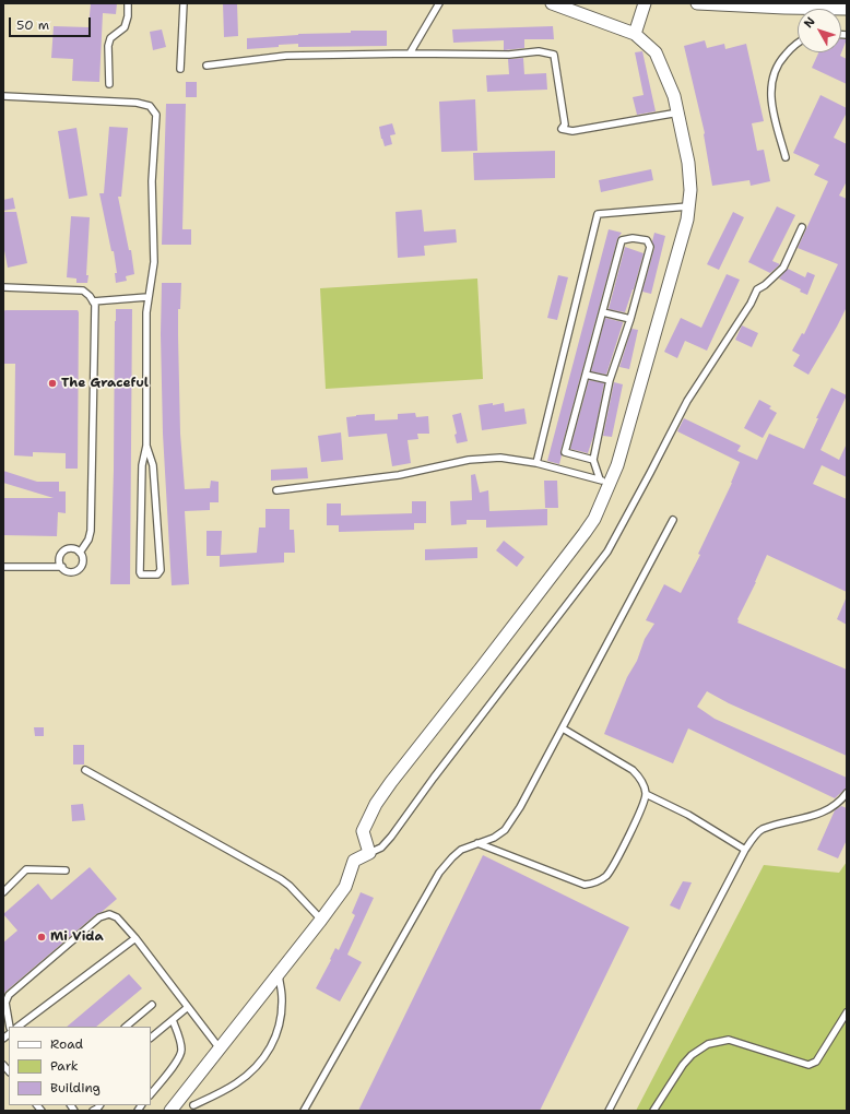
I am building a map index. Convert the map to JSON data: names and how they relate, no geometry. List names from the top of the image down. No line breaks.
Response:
{"places":["The Graceful","Mi Vida"],"legend":["Road","Park","Building"],"scale_bar":"50 m","north":"top left"}
